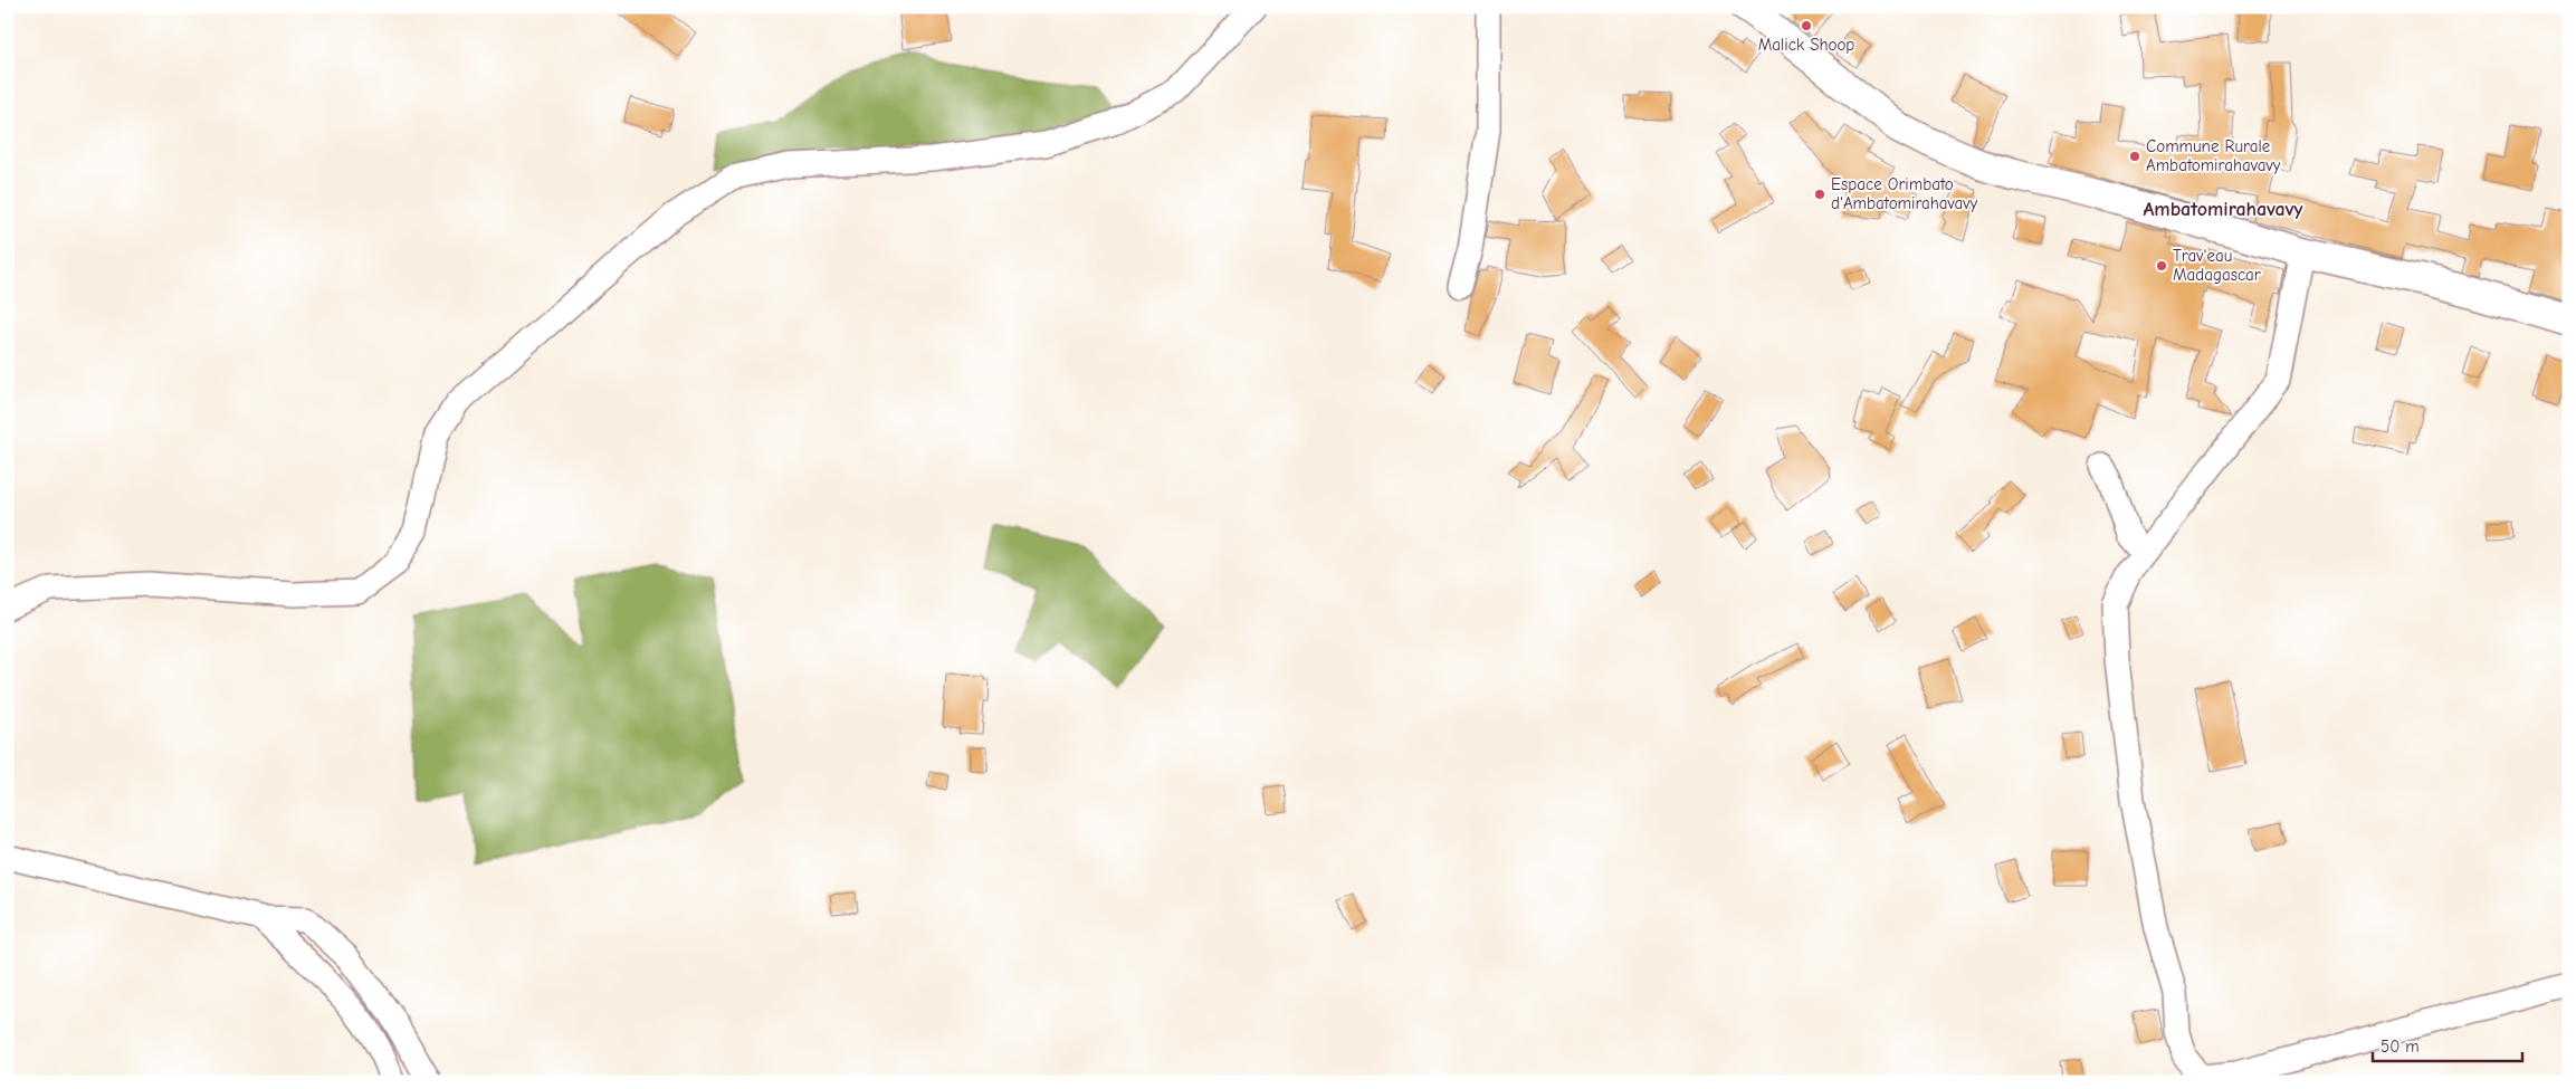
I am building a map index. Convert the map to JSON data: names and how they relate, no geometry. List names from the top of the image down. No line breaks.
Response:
{"districts":["Ambatomirahavavy"],"places":["Malick Shoop","Commune Rurale Ambatomirahavavy","Espace Orimbato d'Ambatomirahavavy","Trav'eau Madagascar"],"scale_bar":"50 m"}
